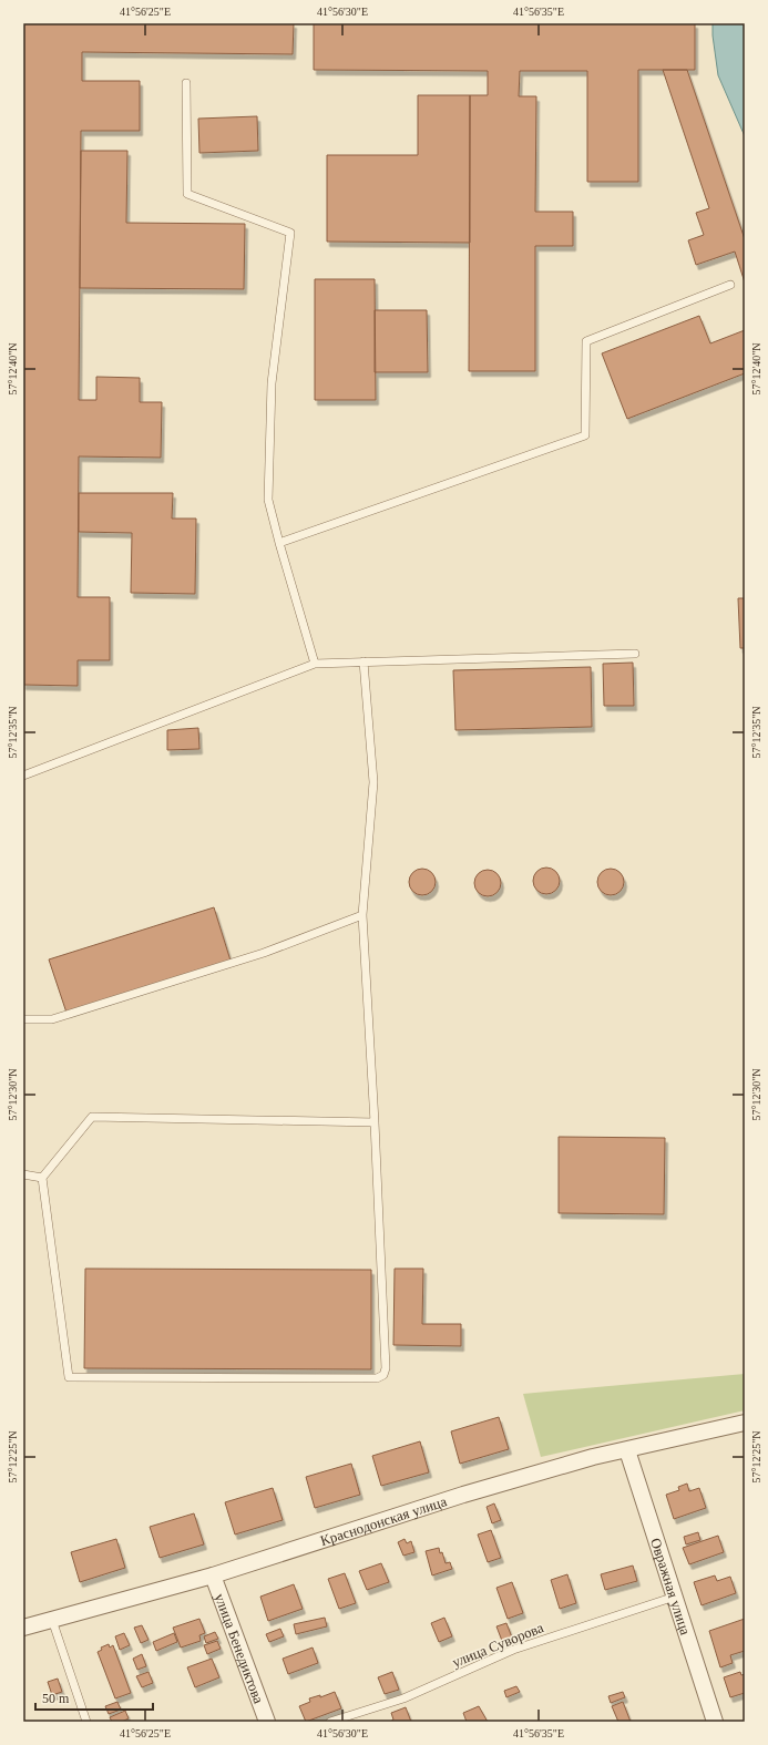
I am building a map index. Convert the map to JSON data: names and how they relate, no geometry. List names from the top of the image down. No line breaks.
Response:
{"streets":{"street":["Краснодонская улица","Овражная улица","улица Бенедиктова"],"lane":["улица Суворова"]},"crossings":[["Краснодонская улица","Овражная улица"],["Краснодонская улица","улица Бенедиктова"],["Овражная улица","улица Суворова"]],"scale_bar":"50 m","coordinates":["41°56'25\"E","41°56'30\"E","41°56'35\"E","57°12'40\"N","57°12'35\"N","57°12'30\"N","57°12'25\"N"]}
